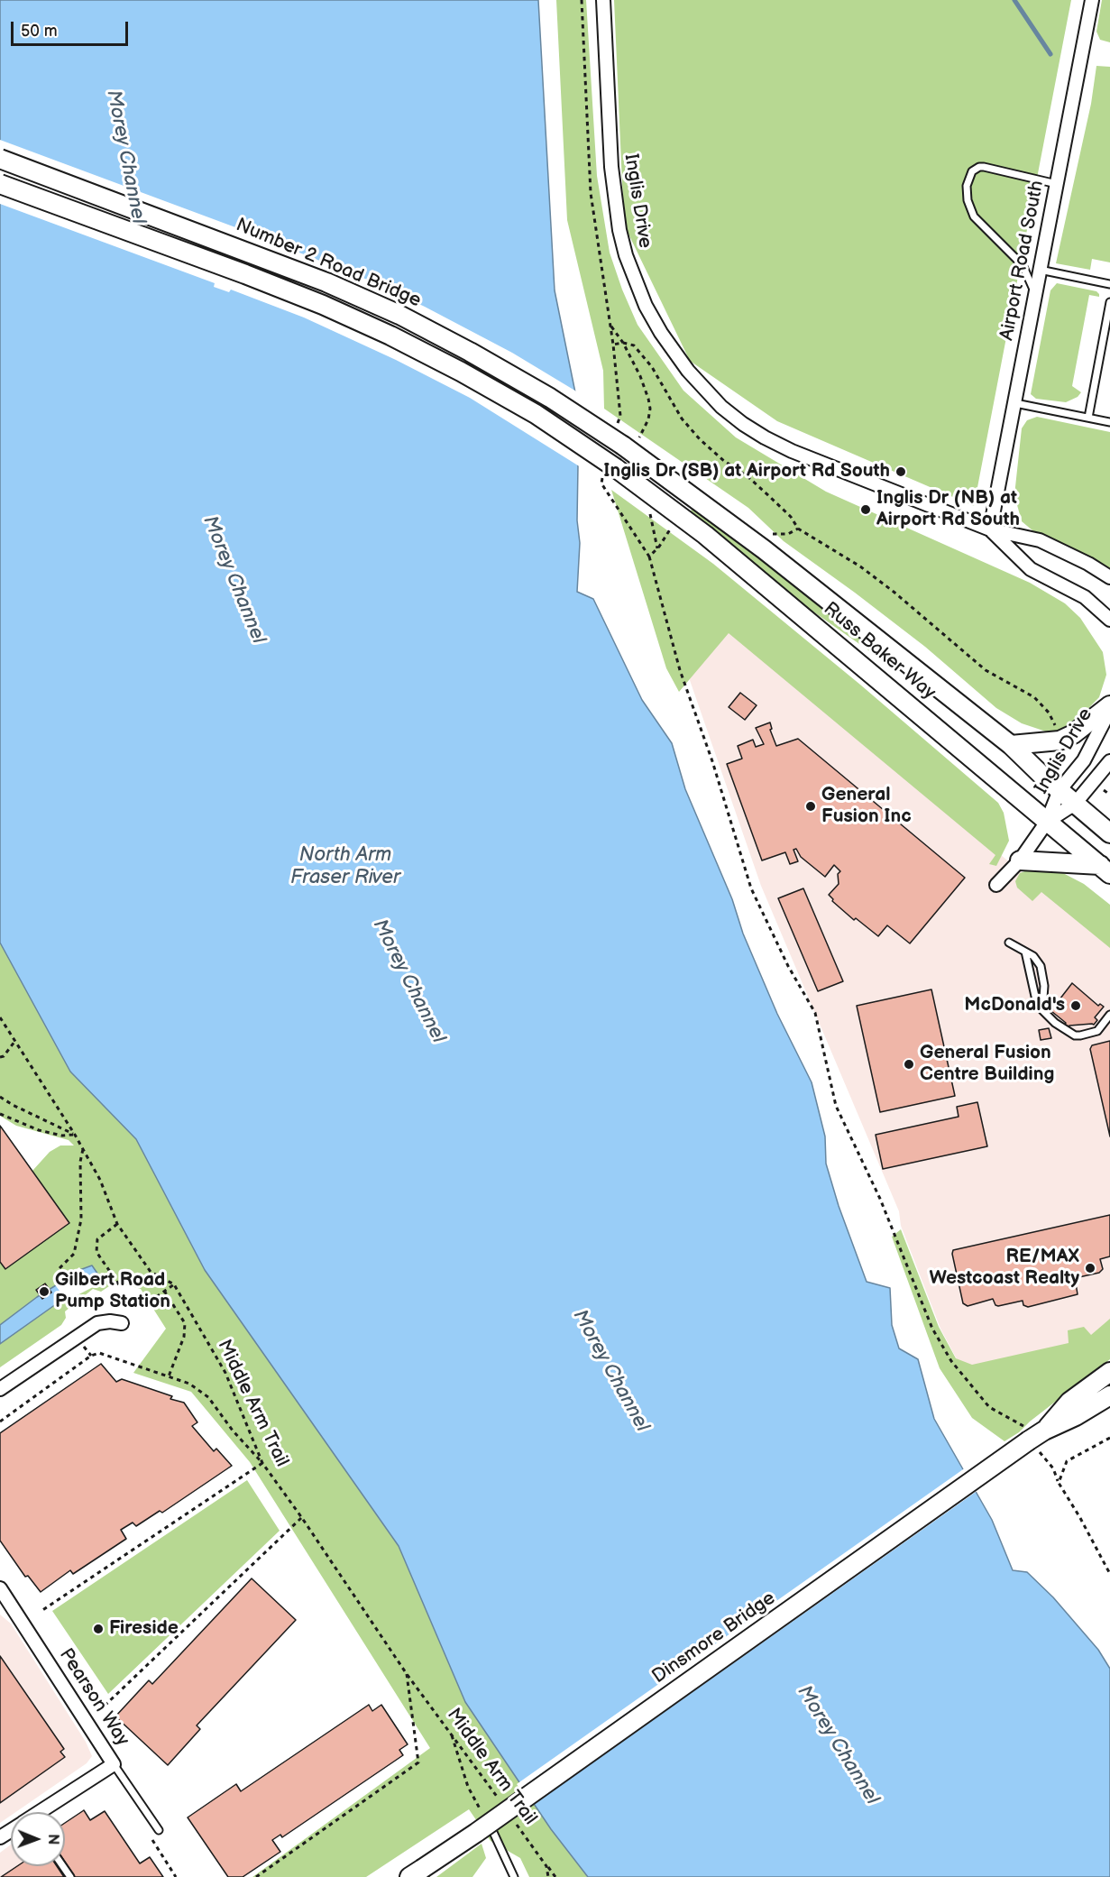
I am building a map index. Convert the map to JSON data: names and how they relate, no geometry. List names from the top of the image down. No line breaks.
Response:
{"streets":{"main road":["Number 2 Road Bridge","Russ Baker Way","Dinsmore Bridge"],"street":["Inglis Drive","Airport Road South","Pearson Way"],"path":["Middle Arm Trail"]},"crossings":[["Inglis Drive","Airport Road South"],["Inglis Drive","Russ Baker Way"],["Number 2 Road Bridge","Russ Baker Way"]],"water":["Morey Channel","North Arm Fraser River"],"places":["Inglis Dr (SB) at Airport Rd South","Inglis Dr (NB) at Airport Rd South","General Fusion Inc","McDonald's","General Fusion Centre Building","RE/MAX Westcoast Realty","Gilbert Road Pump Station","Fireside"],"scale_bar":"50 m","north":"right"}
